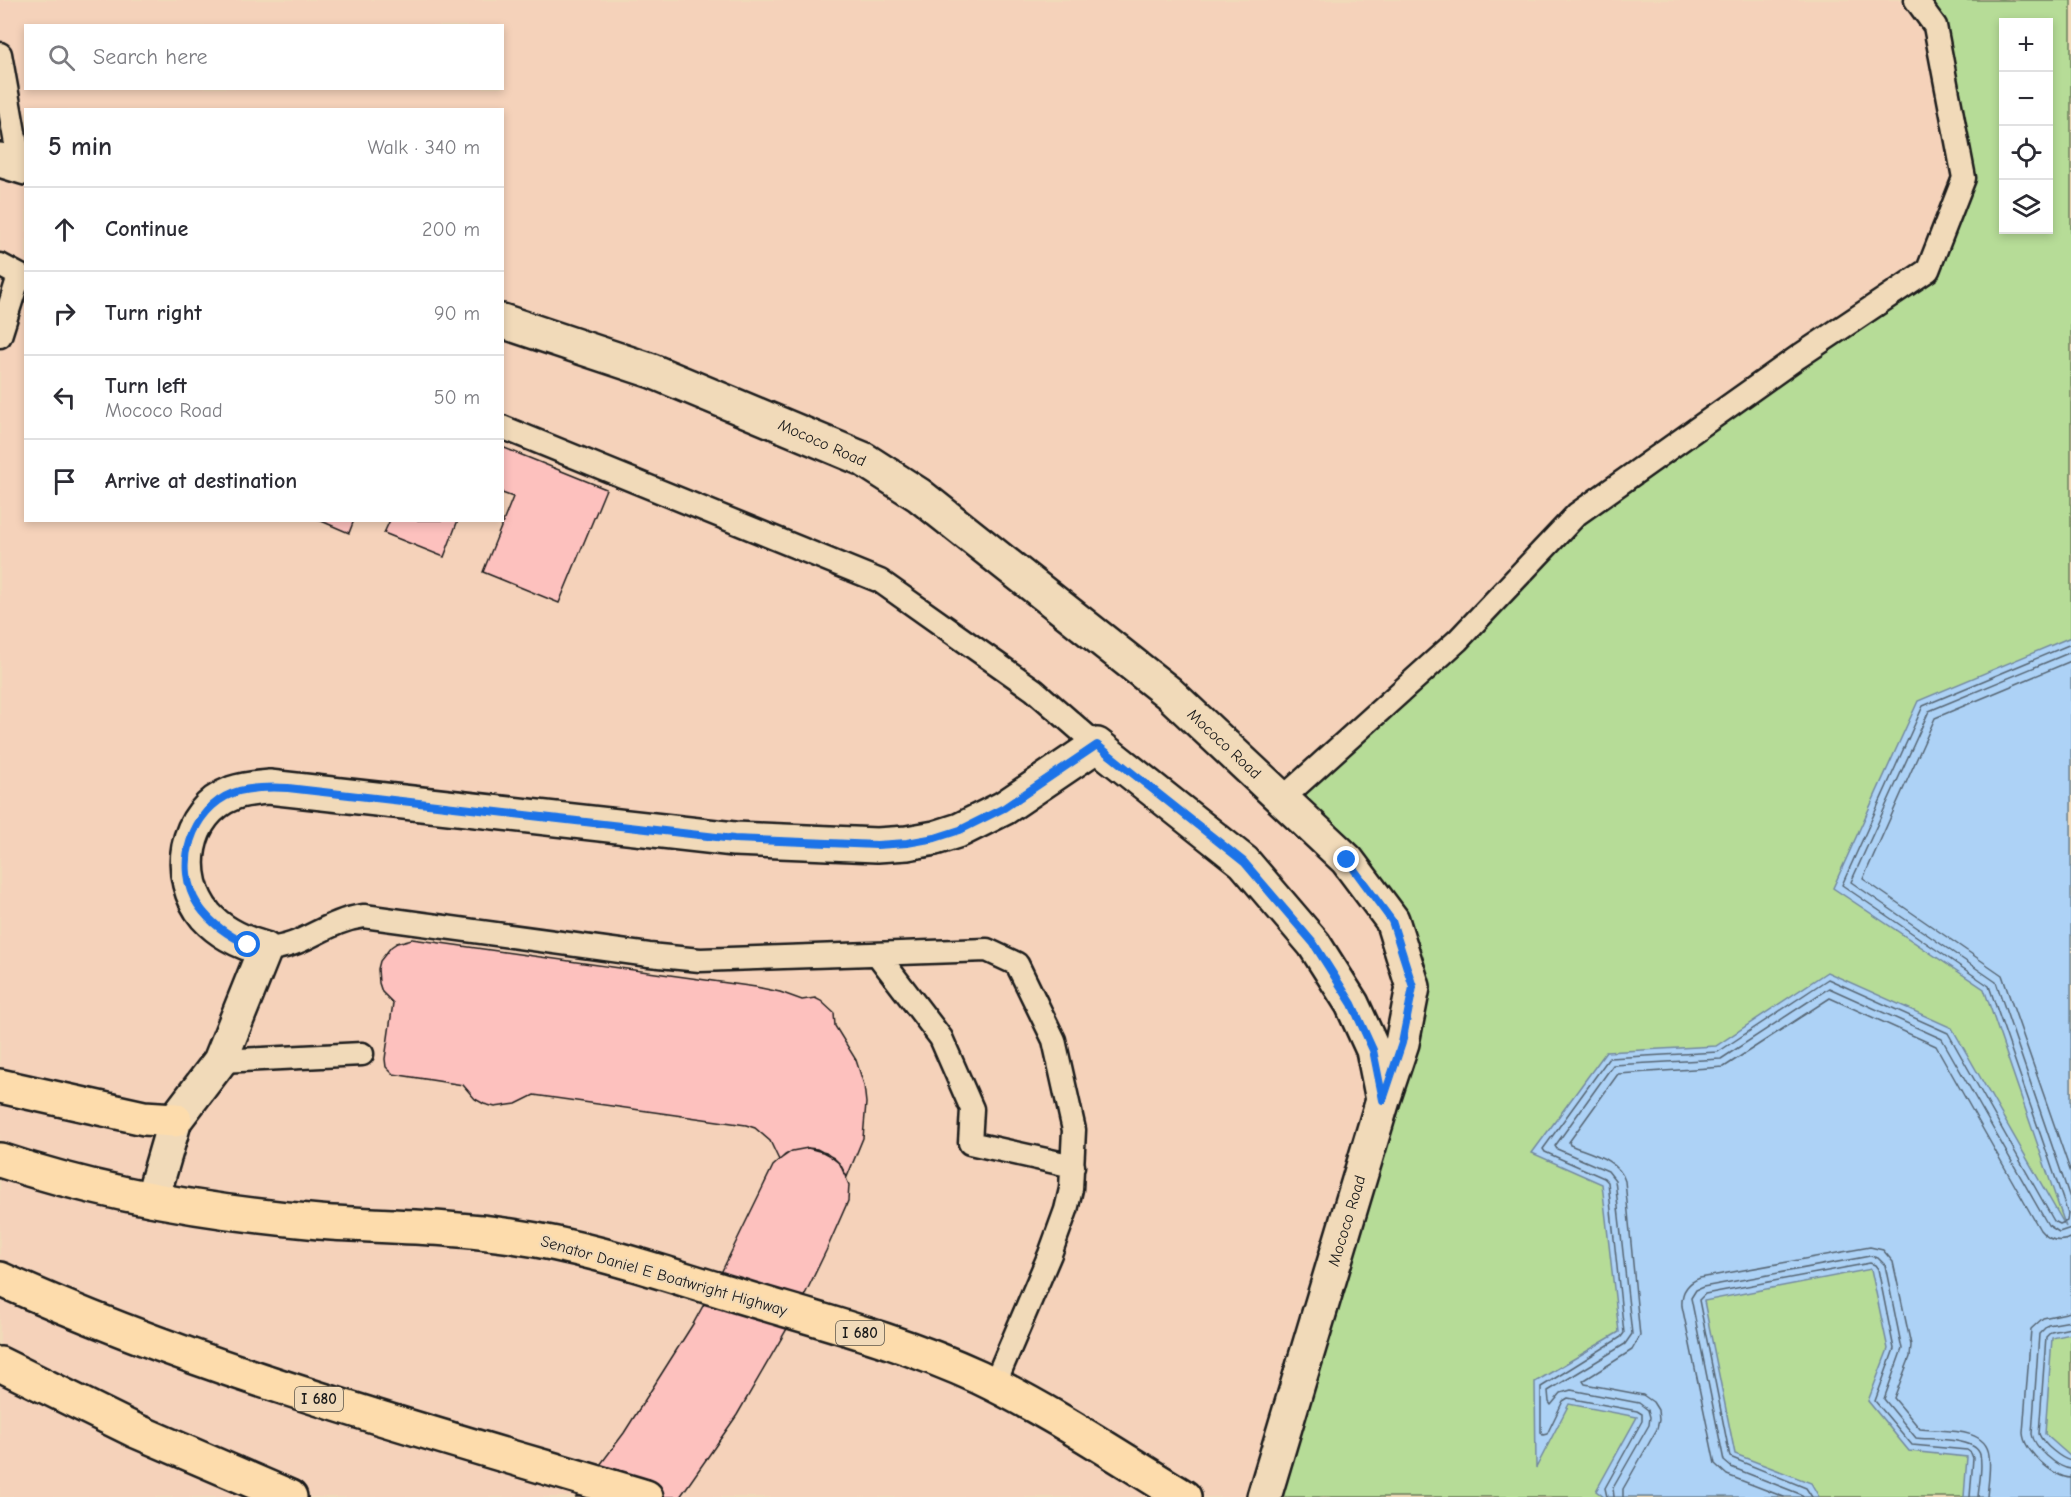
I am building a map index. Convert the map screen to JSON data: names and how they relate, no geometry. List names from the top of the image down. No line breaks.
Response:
{"streets":{"highway":["Senator Daniel E Boatwright Highway","I 680"],"street":["Mococo Road"]},"page":{"map_buttons":["+","−"],"search":"Search here","heading":["5 min","Walk · 340 m"],"list":[["Continue","200 m"],["Turn right","90 m"],["Turn left","Mococo Road","50 m"],"Arrive at destination"]}}
